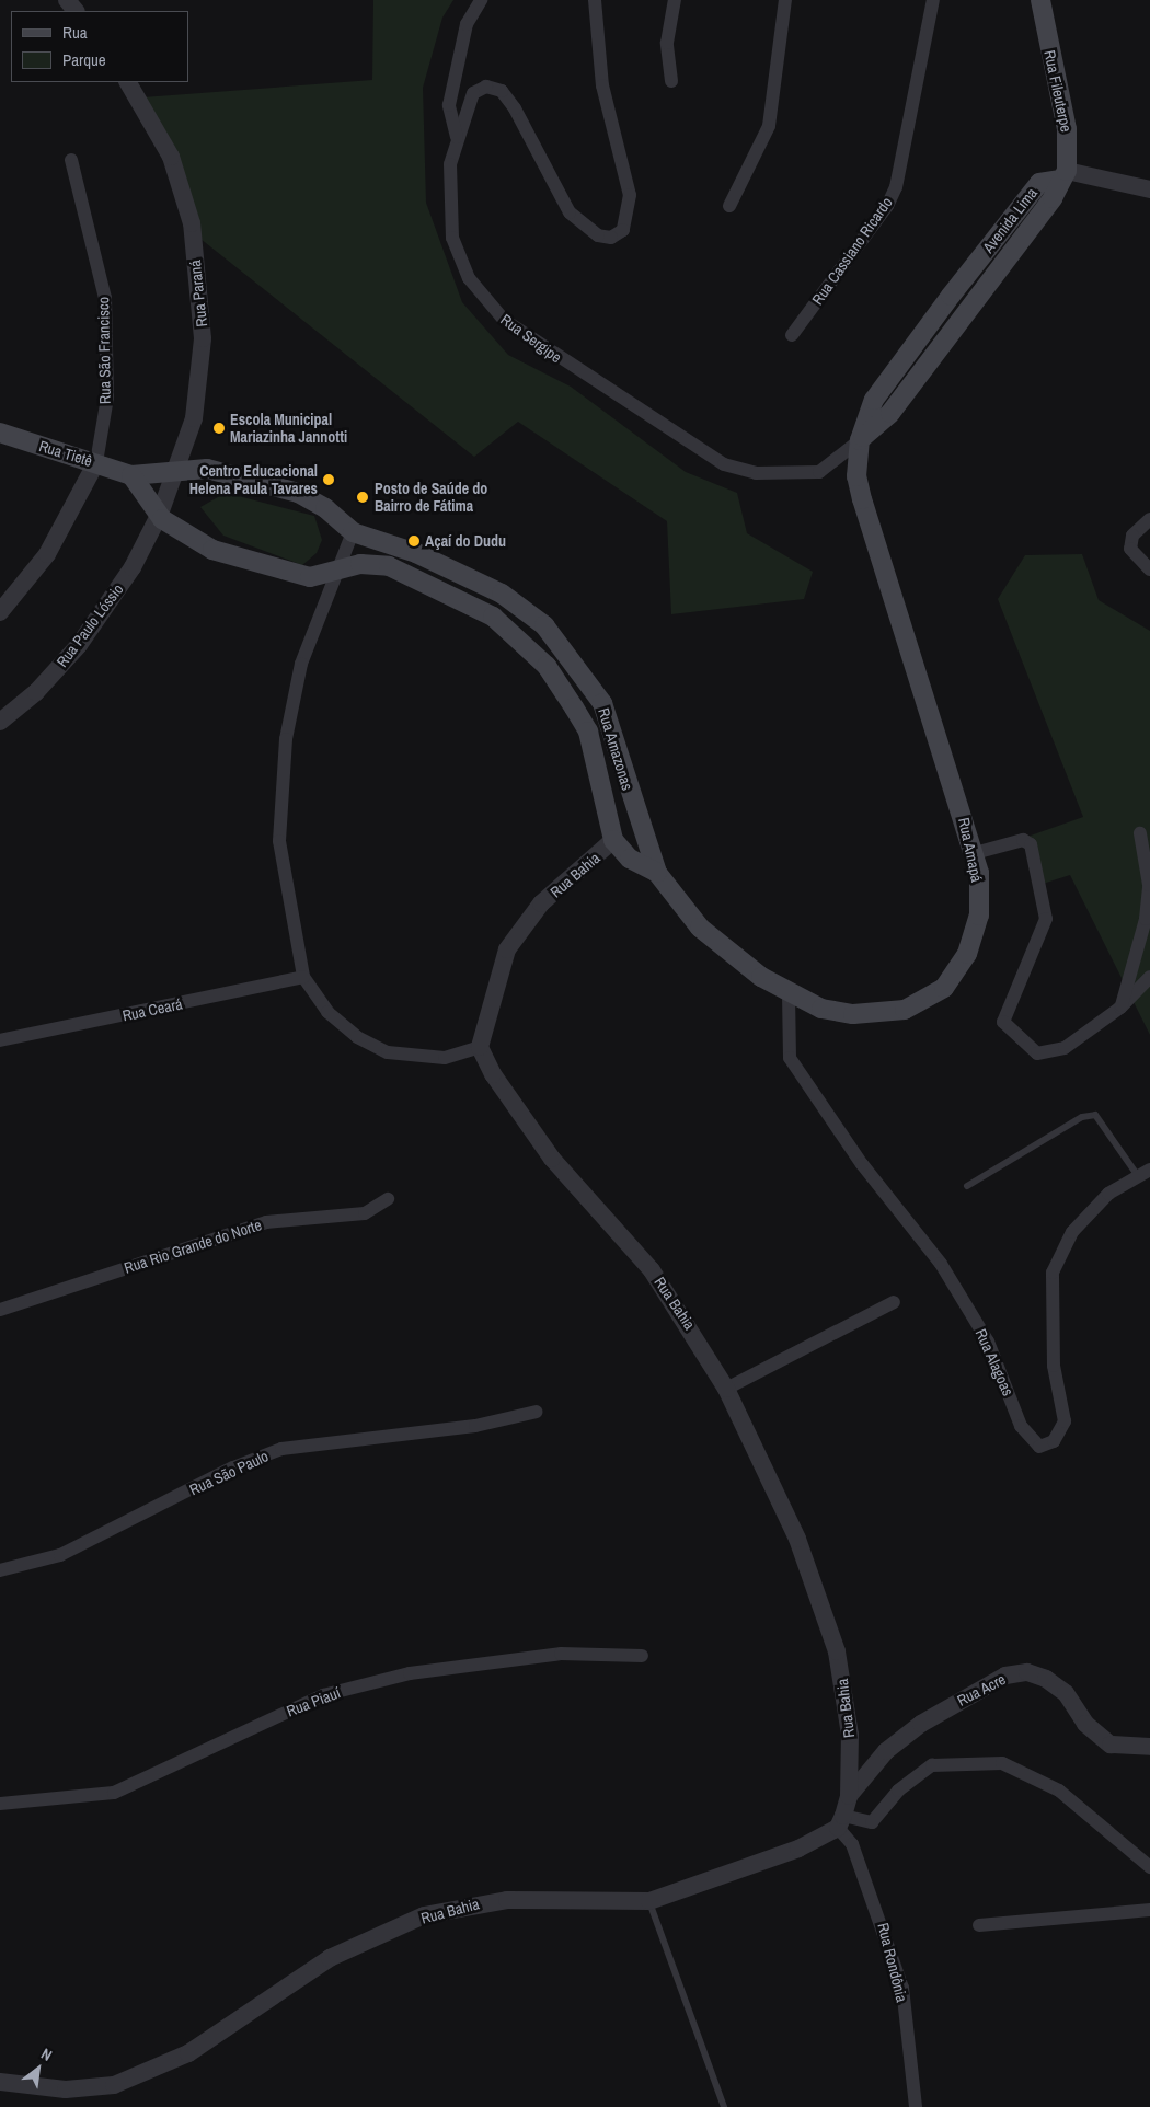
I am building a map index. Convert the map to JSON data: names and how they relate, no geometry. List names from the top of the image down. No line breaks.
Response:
{"streets":{"main road":["Rua Fileuterpe","Avenida Lima","Rua Tietê","Rua Amazonas","Rua Amapá"],"street":["Rua Cassiano Ricardo","Rua Paraná","Rua Sergipe","Rua São Francisco","Rua Paulo Lóssio","Rua Bahia","Rua Ceará","Rua Rio Grande do Norte","Rua Alagoas","Rua São Paulo","Rua Acre","Rua Piauí","Rua Rondônia"]},"crossings":[["Rua Fileuterpe","Avenida Lima"],["Avenida Lima","Rua Sergipe"],["Avenida Lima","Rua Amapá"],["Rua Paraná","Rua Tietê"],["Rua Paraná","Rua Paulo Lóssio"],["Rua Paraná","Rua Amazonas"],["Rua Sergipe","Rua Amapá"],["Rua São Francisco","Rua Tietê"],["Rua Tietê","Rua Amazonas"],["Rua Paulo Lóssio","Rua Amazonas"],["Rua Amazonas","Rua Amapá"],["Rua Amapá","Rua Bahia"],["Rua Amapá","Rua Alagoas"],["Rua Bahia","Rua Acre"],["Rua Bahia","Rua Rondônia"]],"places":["Escola Municipal Mariazinha Jannotti","Centro Educacional Helena Paula Tavares","Posto de Saúde do Bairro de Fátima","Açaí do Dudu"],"legend":["Rua","Parque"],"north":"top right"}
